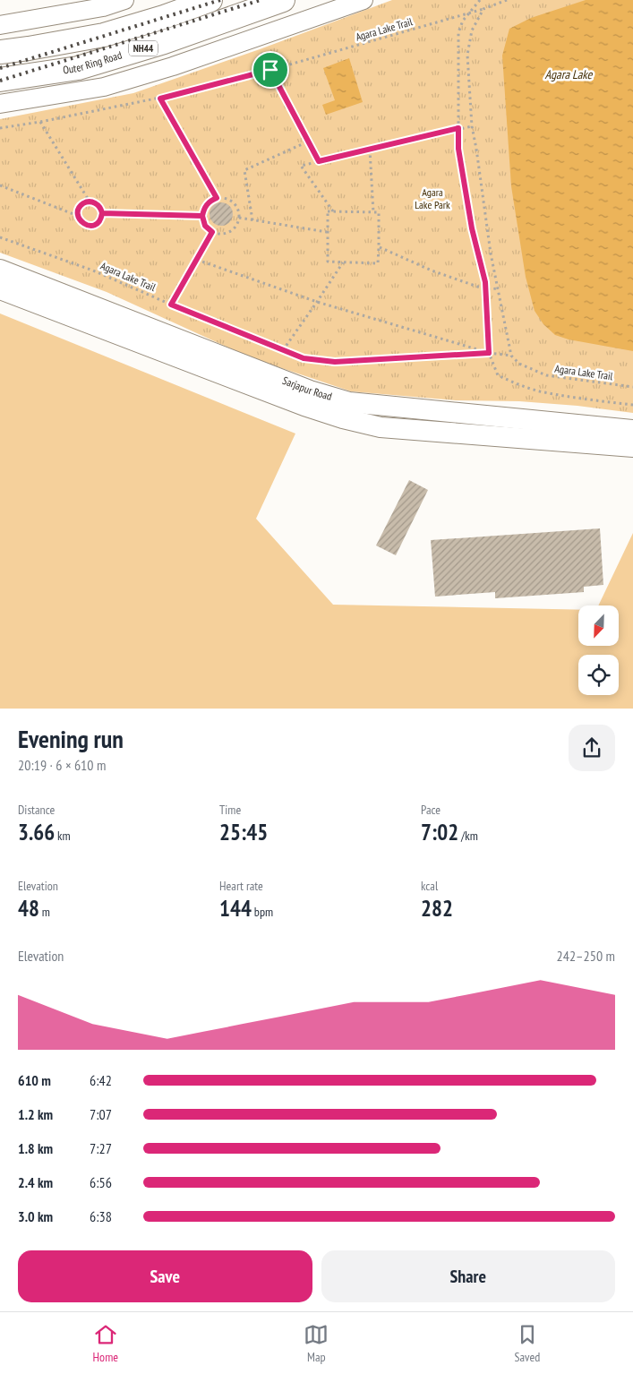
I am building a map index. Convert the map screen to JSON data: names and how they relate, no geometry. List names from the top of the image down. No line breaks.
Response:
{"streets":{"highway":["NH44","Outer Ring Road"],"main road":["Sarjapur Road"],"path":["Agara Lake Trail"]},"water":["Agara Lake"],"parks":["Agara Lake Park"],"north":"bottom left","page":{"heading":["Evening run","20:19 · 6 × 610 m"],"stats":[["Distance","3.66 km"],["Time","25:45"],["Pace","7:02 /km"],["Elevation","48 m"],["Heart rate","144 bpm"],["kcal","282"]],"chart":["Elevation","242–250 m"],"list":[{"name":"610 m","note":"6:42"},{"name":"1.2 km","note":"7:07"},{"name":"1.8 km","note":"7:27"},{"name":"2.4 km","note":"6:56"},{"name":"3.0 km","note":"6:38"}],"buttons":["Save","Share"],"tabs":["Home","Map","Saved"]}}
